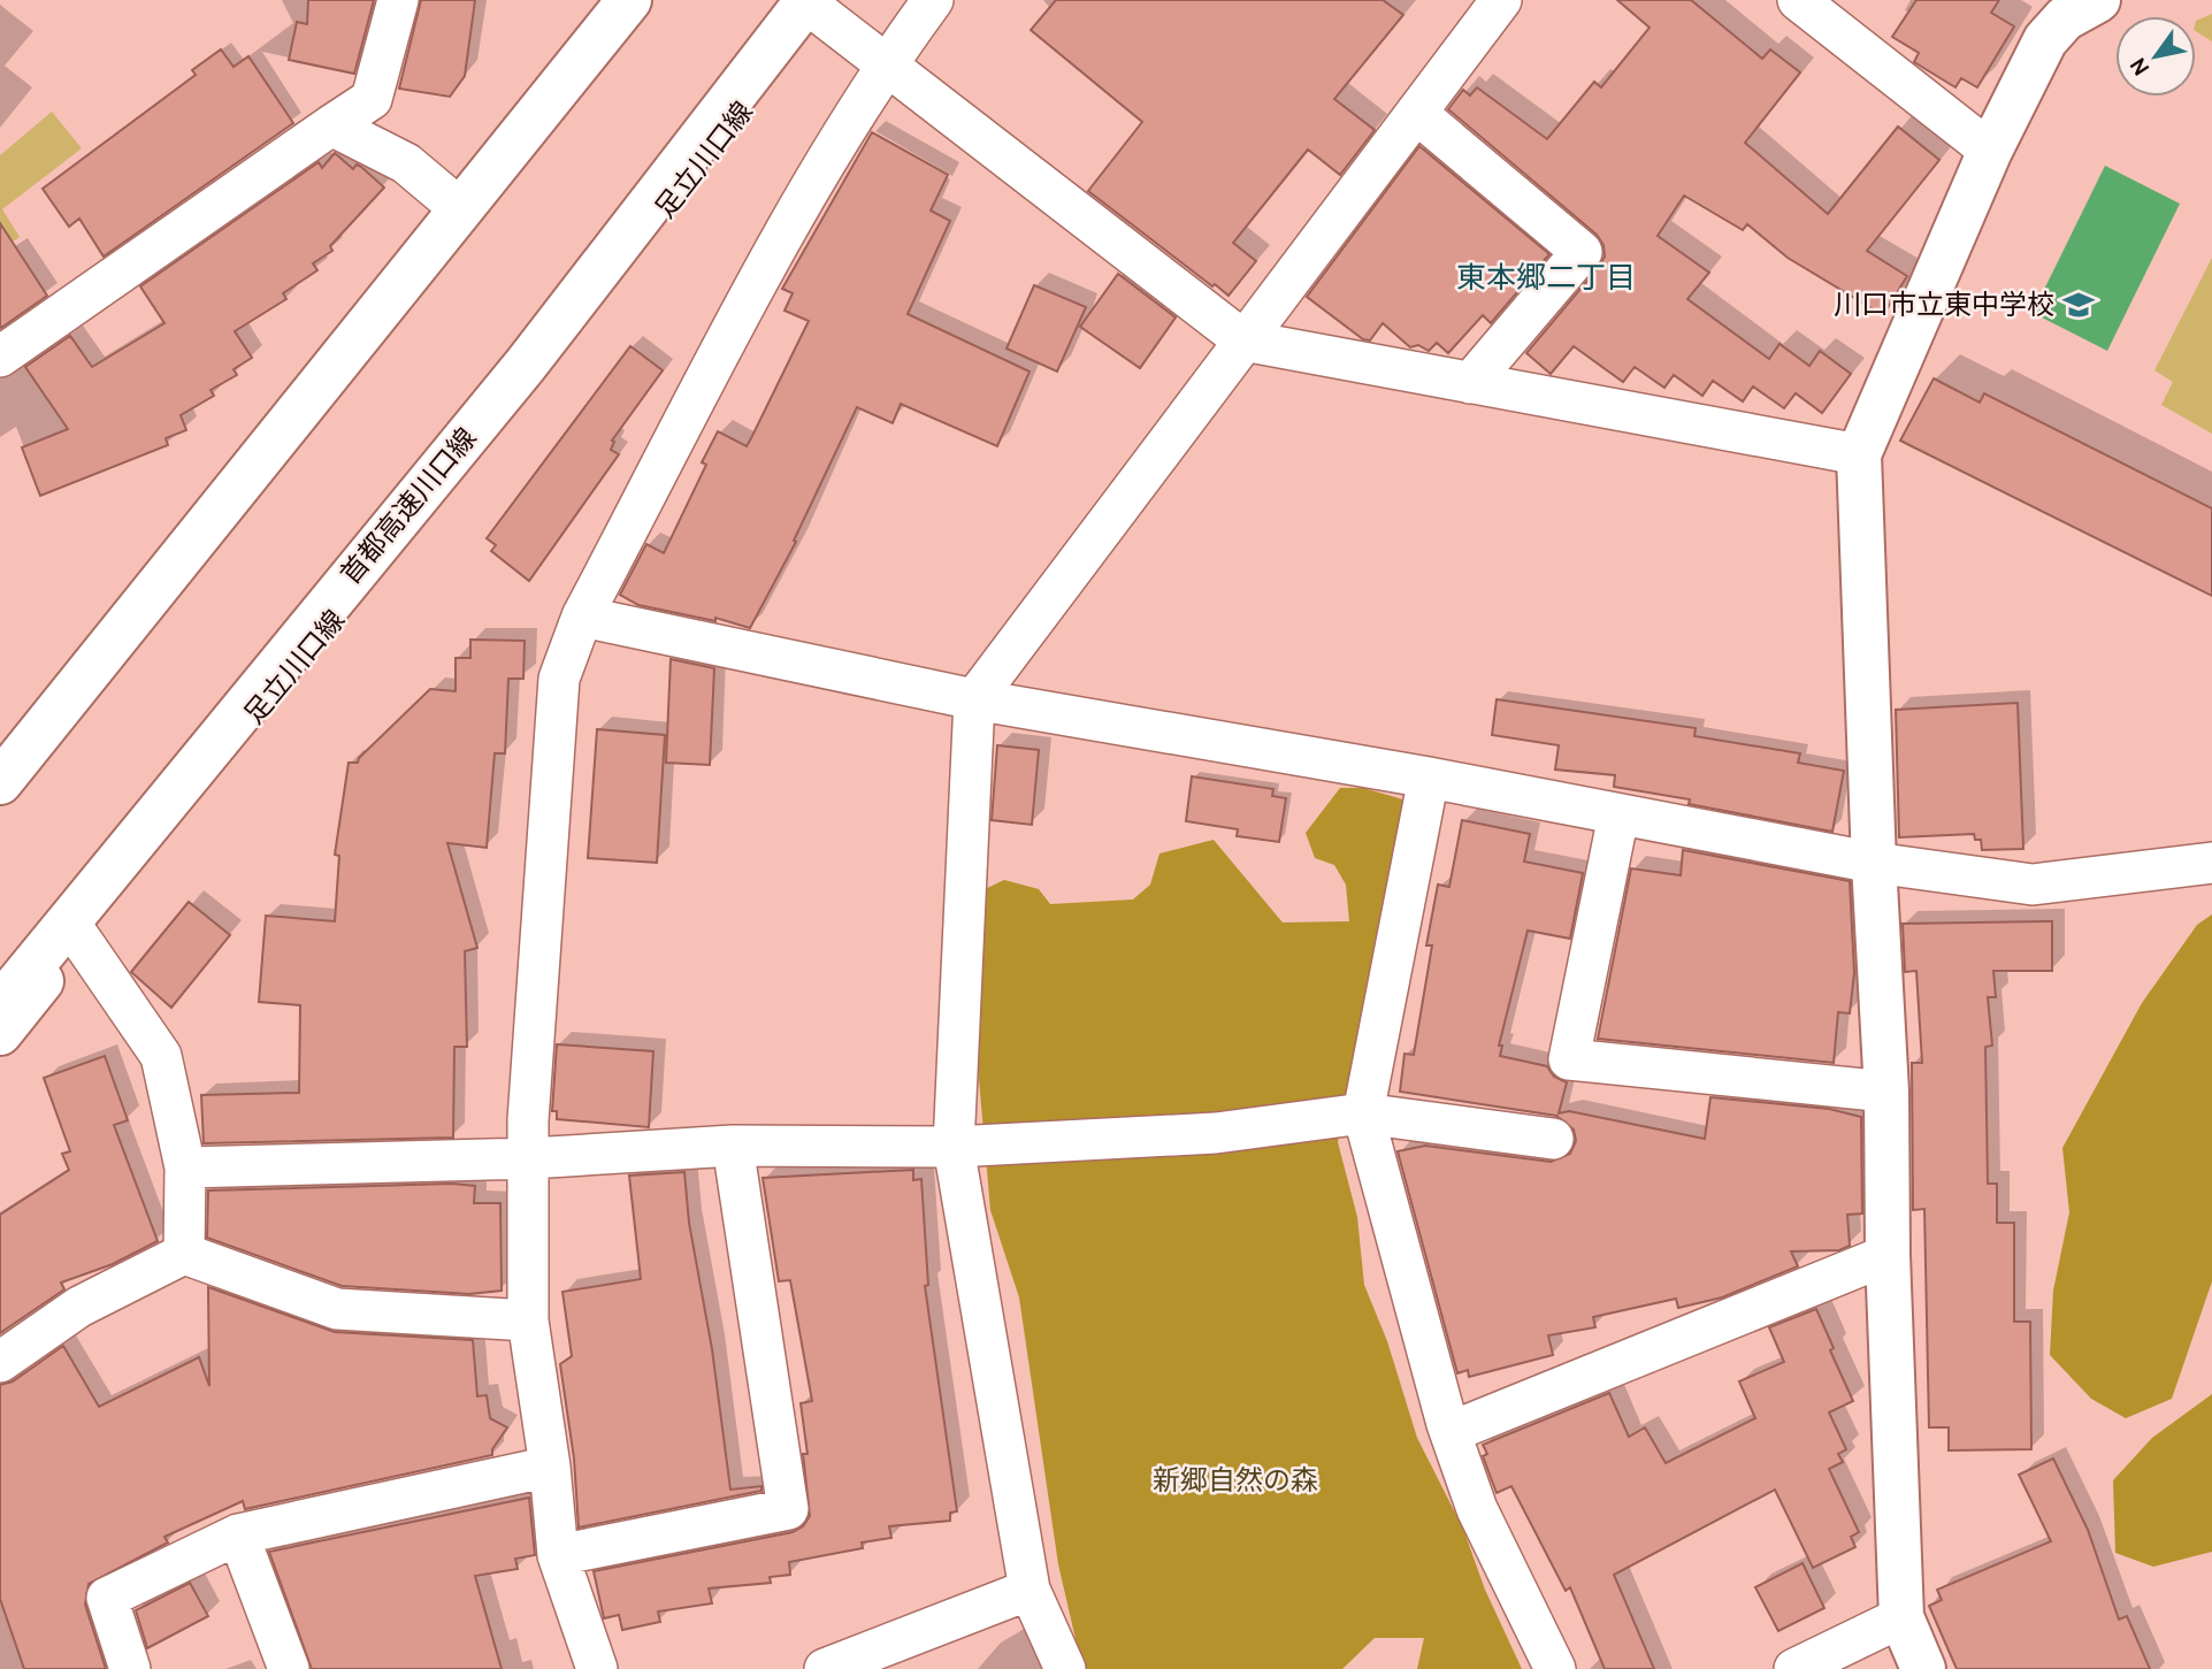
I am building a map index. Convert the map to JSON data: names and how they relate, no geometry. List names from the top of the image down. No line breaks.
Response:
{"streets":{"main road":["足立川口線","首都高速川口線"]},"crossings":[["足立川口線","首都高速川口線"]],"districts":["東本郷二丁目"],"parks":["新郷自然の森"],"places":{"school or university":["川口市立東中学校"]},"north":"bottom left"}
